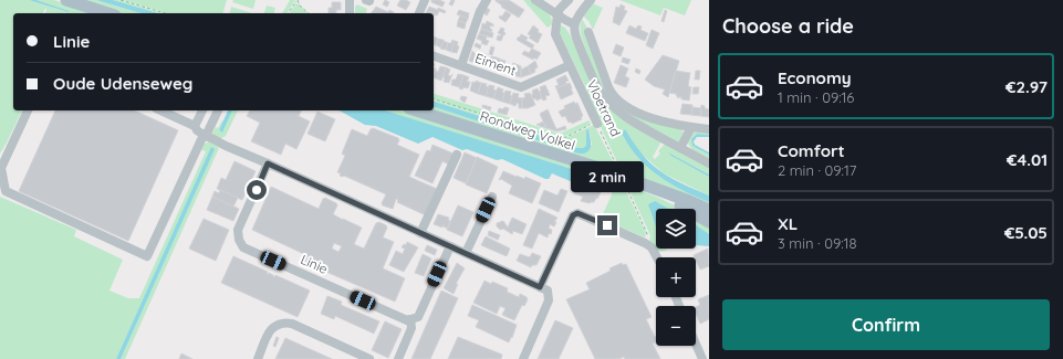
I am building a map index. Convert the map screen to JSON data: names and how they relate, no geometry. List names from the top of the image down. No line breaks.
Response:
{"streets":{"main road":["Rondweg Volkel"],"street":["Eiment","Vloetrand","Linie"]},"crossings":[["Eiment","Vloetrand"]],"page":{"heading":"Choose a ride","banner":["Linie","Oude Udenseweg"],"list":[{"name":"Economy","note":"1 min · 09:16","value":"€2.97"},{"name":"Comfort","note":"2 min · 09:17","value":"€4.01"},{"name":"XL","note":"3 min · 09:18","value":"€5.05"}],"bubble":"2 min","map_buttons":["+","−"],"buttons":"Confirm"}}
